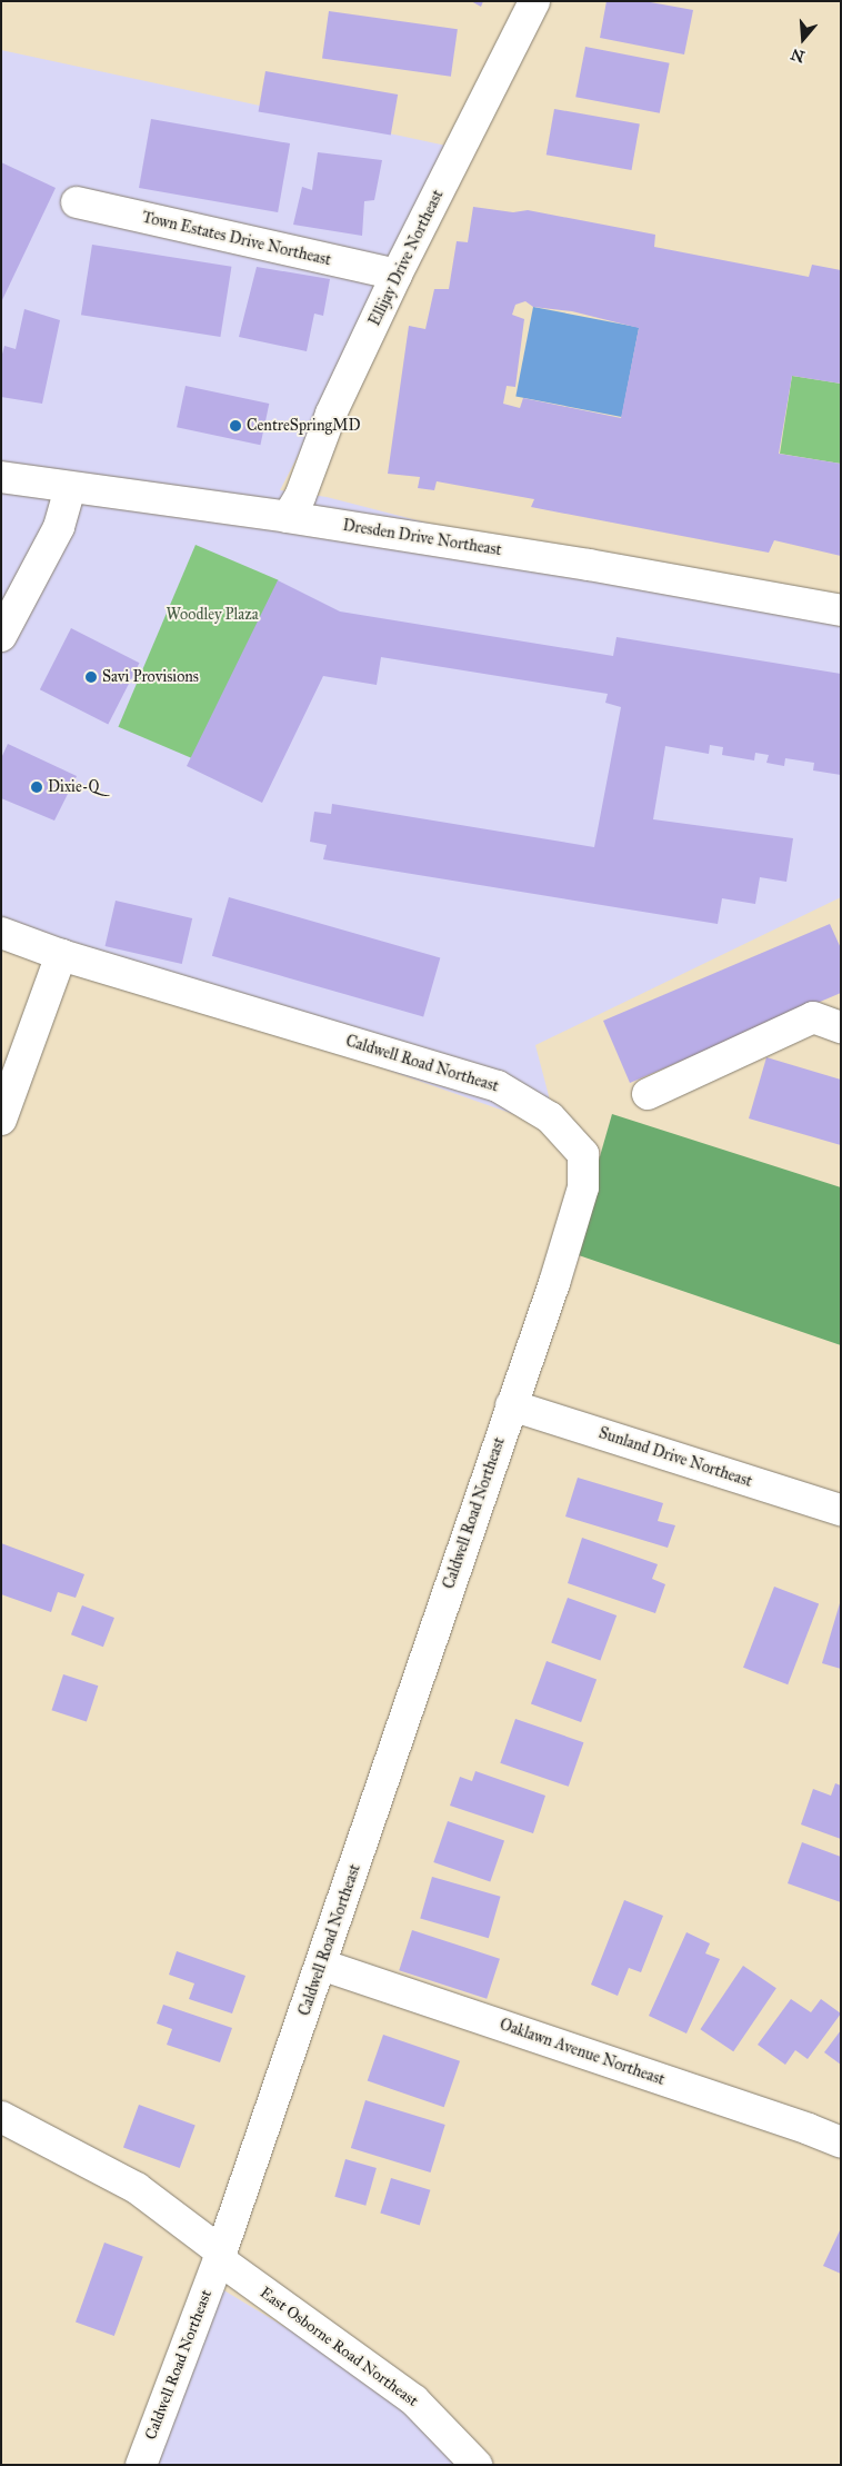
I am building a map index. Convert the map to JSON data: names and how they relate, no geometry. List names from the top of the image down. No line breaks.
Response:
{"streets":{"street":["Town Estates Drive Northeast","Ellijay Drive Northeast","Dresden Drive Northeast","Caldwell Road Northeast","Sunland Drive Northeast","Oaklawn Avenue Northeast","East Osborne Road Northeast"]},"crossings":[["Town Estates Drive Northeast","Ellijay Drive Northeast"],["Ellijay Drive Northeast","Dresden Drive Northeast"],["Caldwell Road Northeast","Sunland Drive Northeast"],["Caldwell Road Northeast","Oaklawn Avenue Northeast"],["Caldwell Road Northeast","East Osborne Road Northeast"]],"parks":["Woodley Plaza"],"places":["CentreSpringMD","Savi Provisions","Dixie-Q"],"north":"bottom"}
